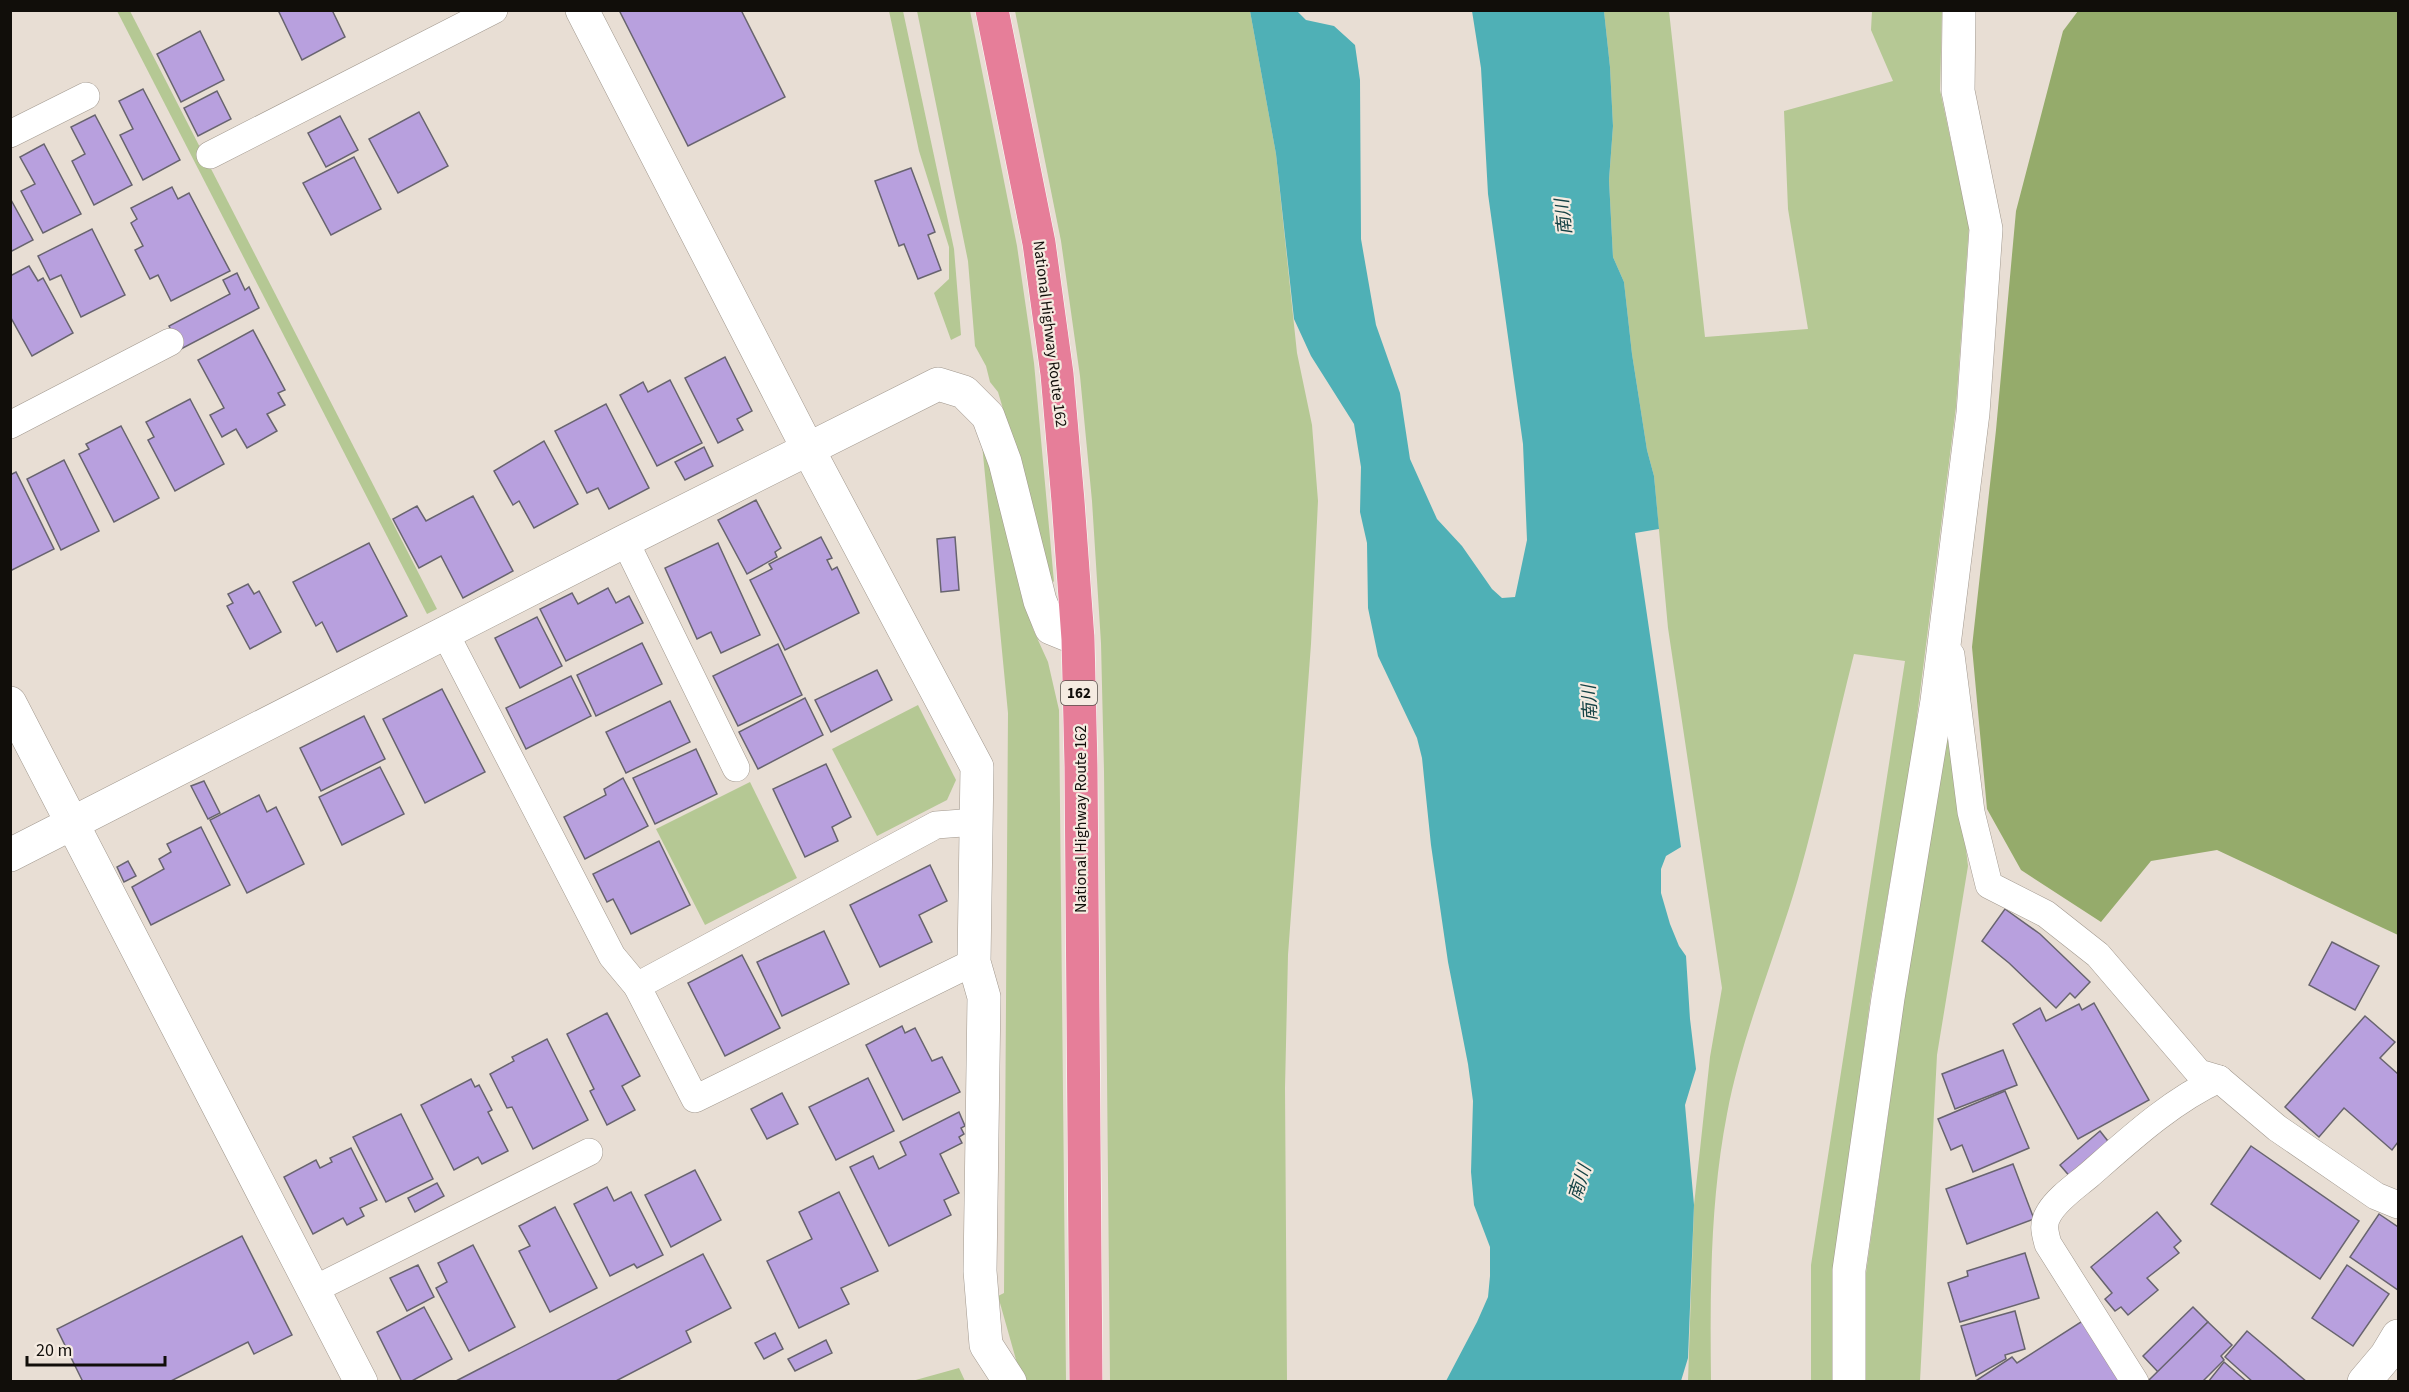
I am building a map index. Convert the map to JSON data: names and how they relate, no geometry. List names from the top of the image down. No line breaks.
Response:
{"streets":{"highway":["National Highway Route 162","162"]},"water":["南川"],"scale_bar":"20 m"}
